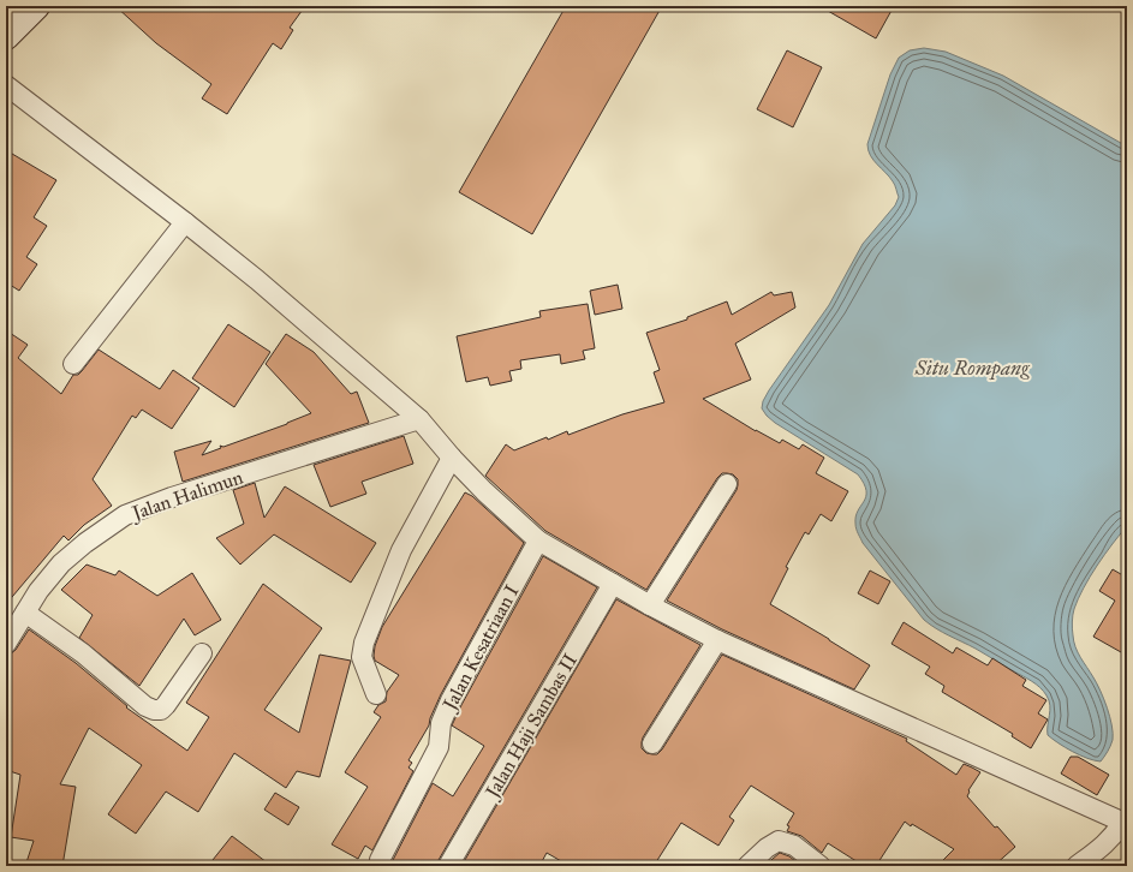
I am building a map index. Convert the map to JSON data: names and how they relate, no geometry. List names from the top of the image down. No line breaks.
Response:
{"streets":{"street":["Jalan Halimun","Jalan Kesatriaan I","Jalan Haji Sambas II"]},"water":["Situ Rompang"]}
